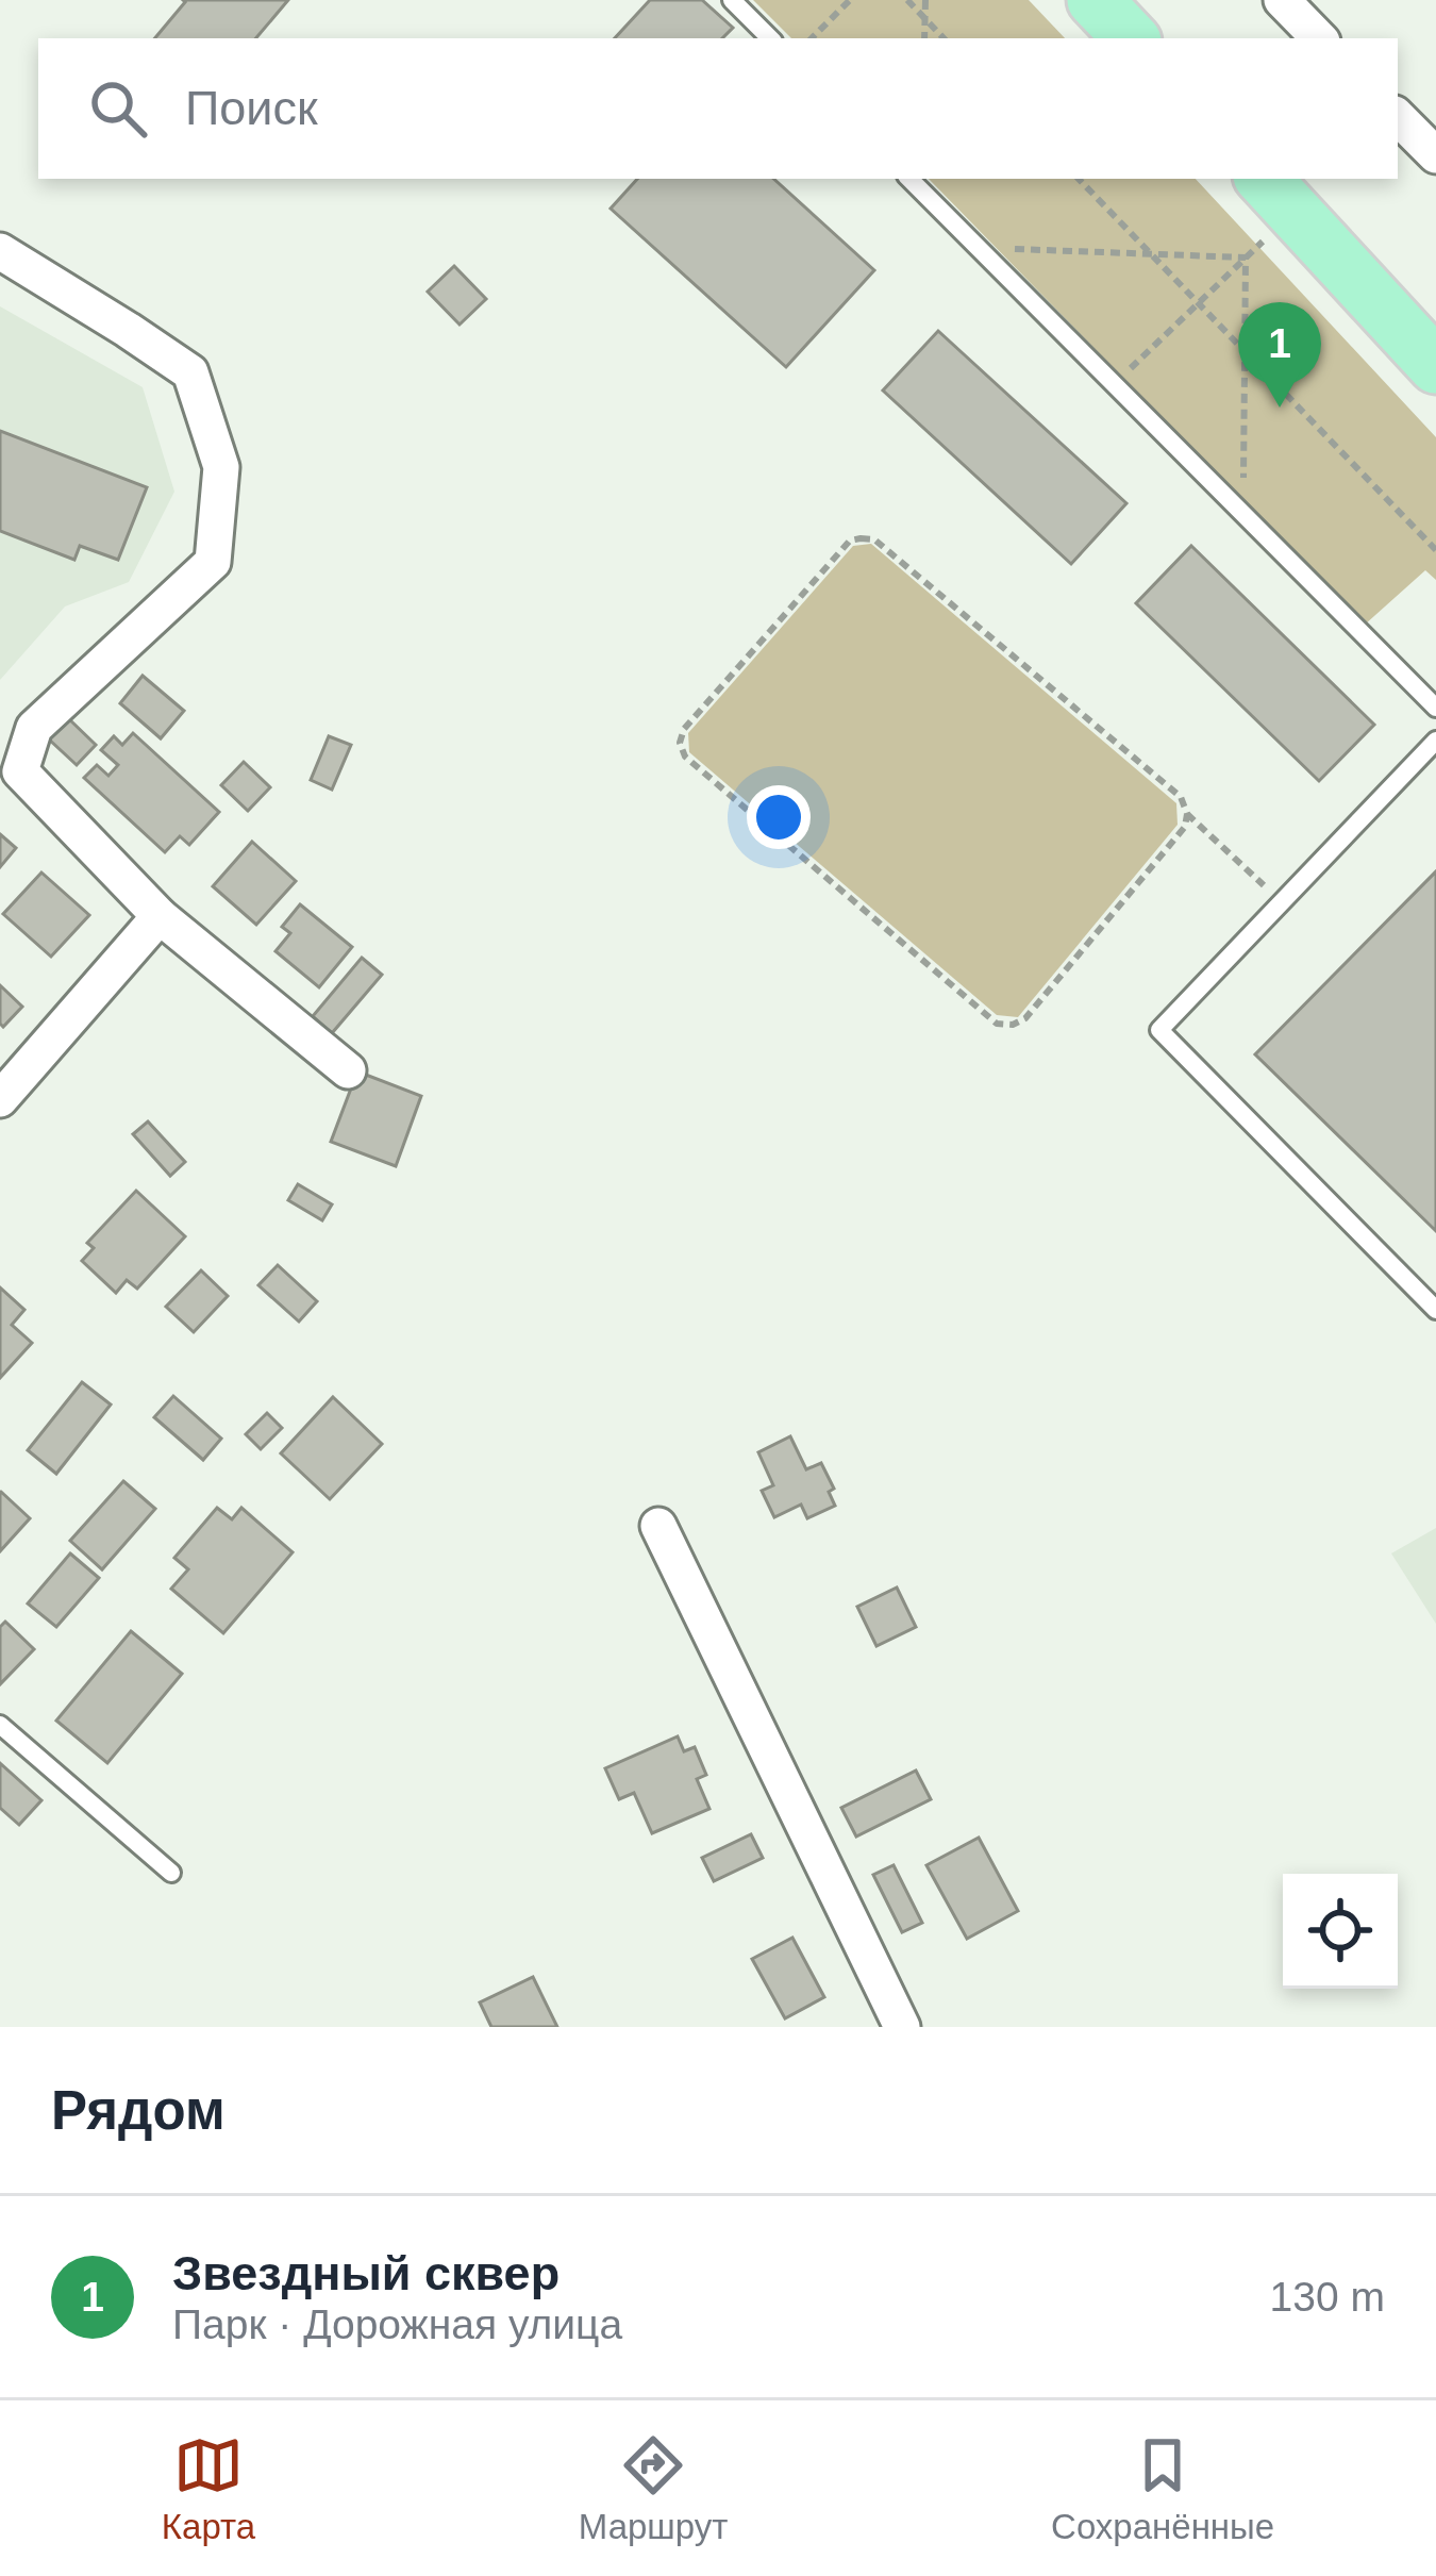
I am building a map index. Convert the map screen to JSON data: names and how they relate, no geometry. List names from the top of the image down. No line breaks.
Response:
{"page":{"search":"Поиск","pins":"1","heading":"Рядом","list":[{"mark":"1","name":"Звездный сквер","note":"Парк · Дорожная улица","value":"130 m"}],"nav":["Карта","Маршрут","Сохранённые"]}}
